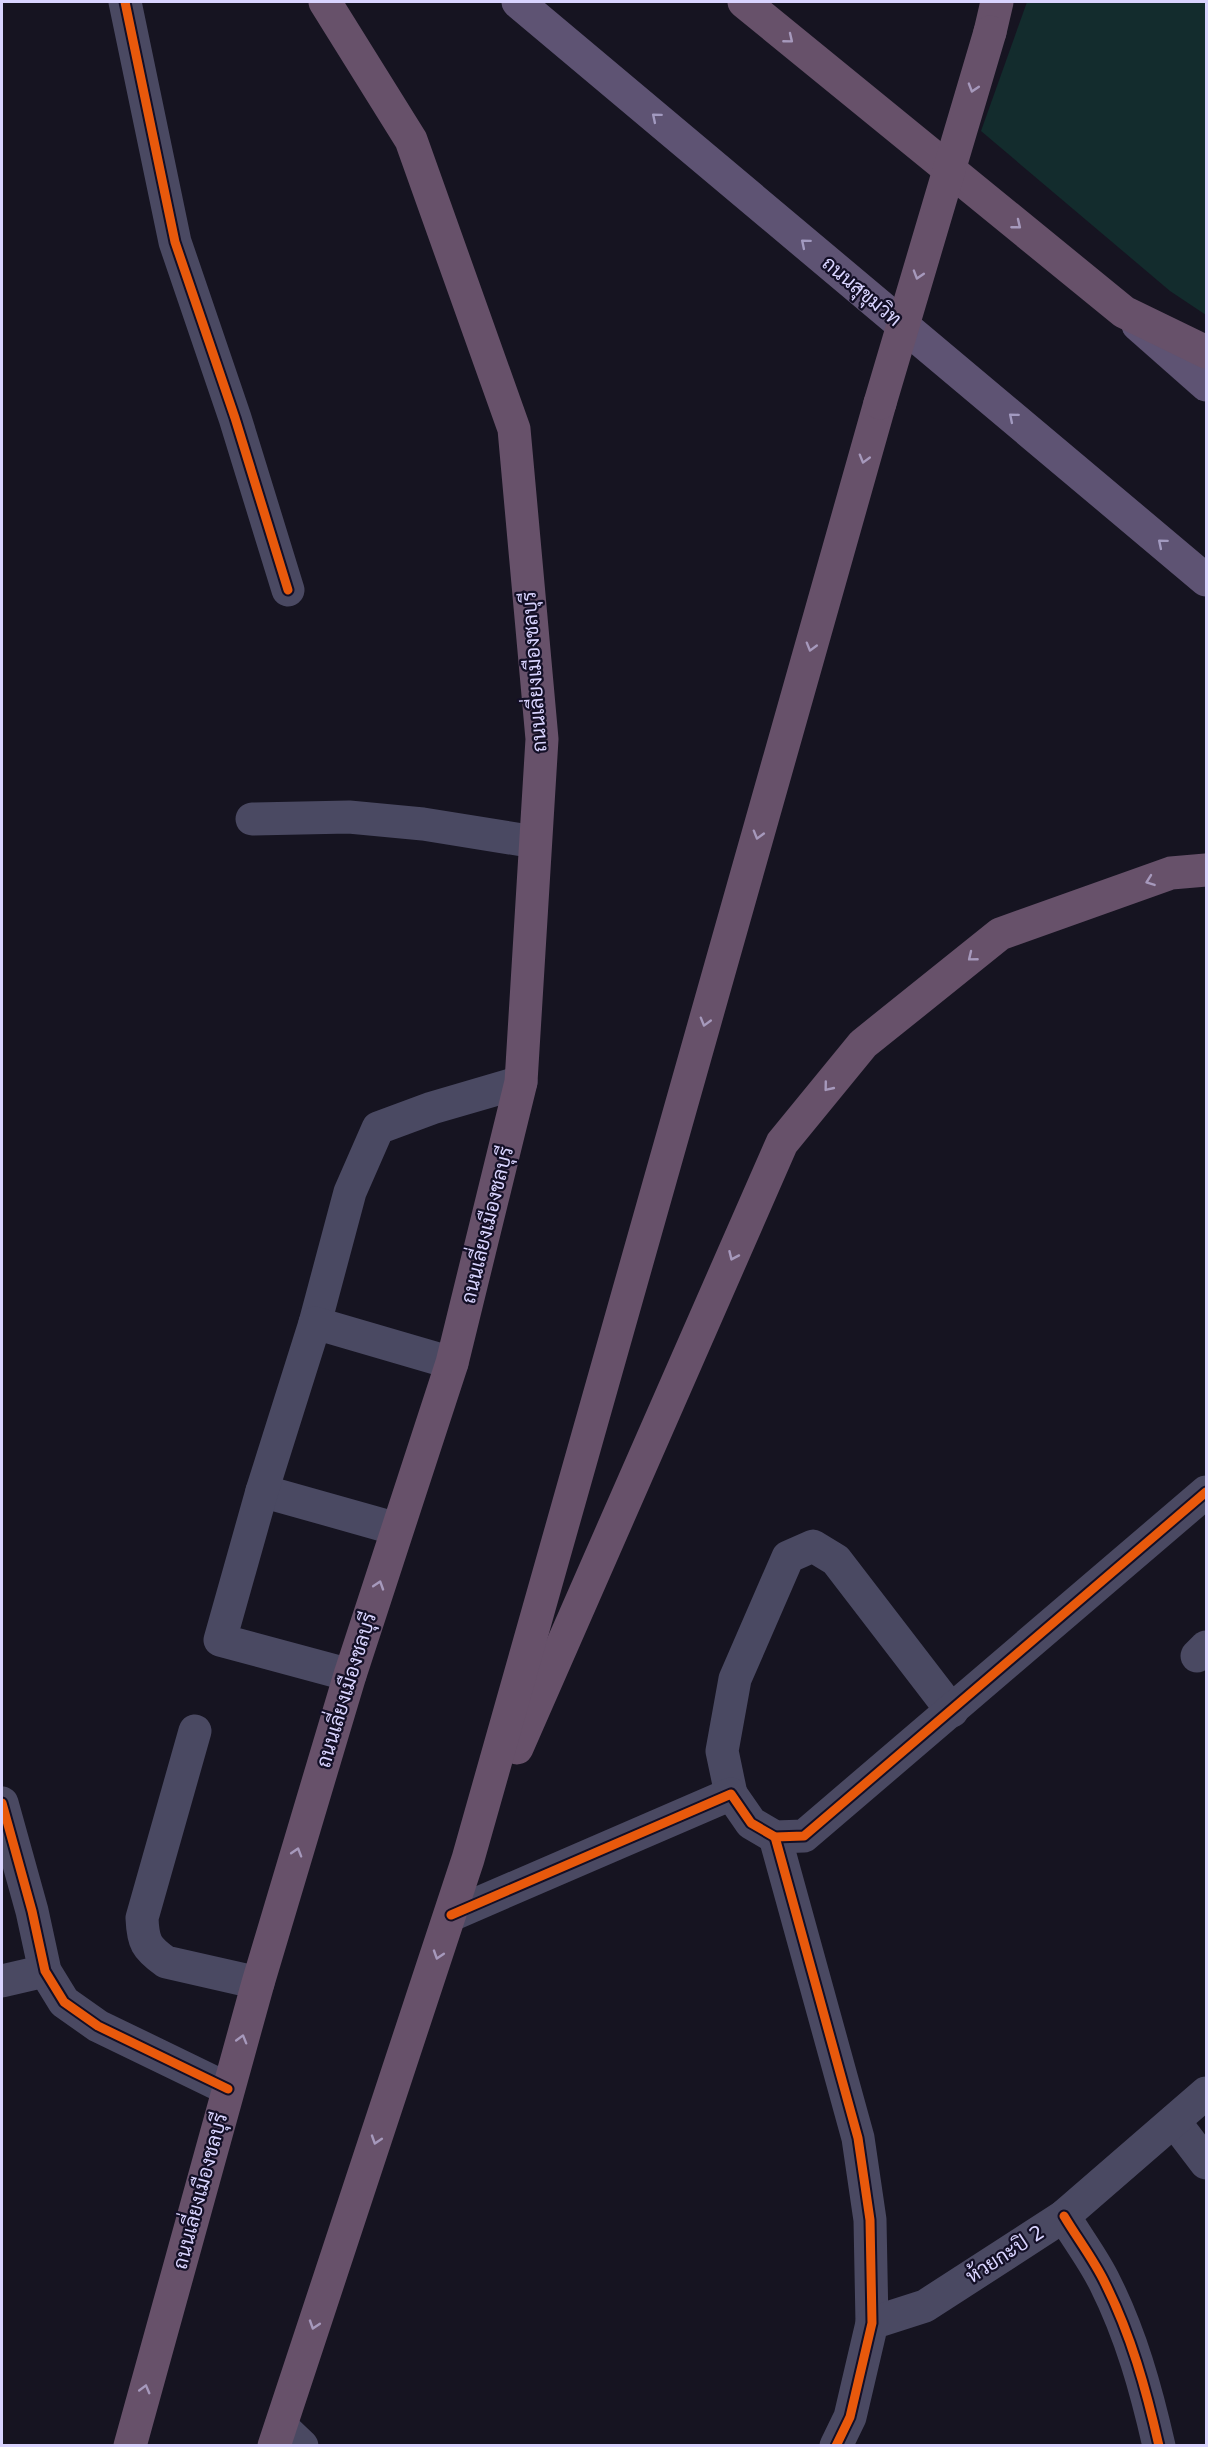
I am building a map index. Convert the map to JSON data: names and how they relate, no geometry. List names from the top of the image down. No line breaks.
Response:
{"streets":{"highway":["ถนนเลี่ยงเมืองชลบุรี"],"main road":["ถนนสุขุมวิท"],"street":["ห้วยกะปิ 2"]},"one_way":["ถนนสุขุมวิท"]}
